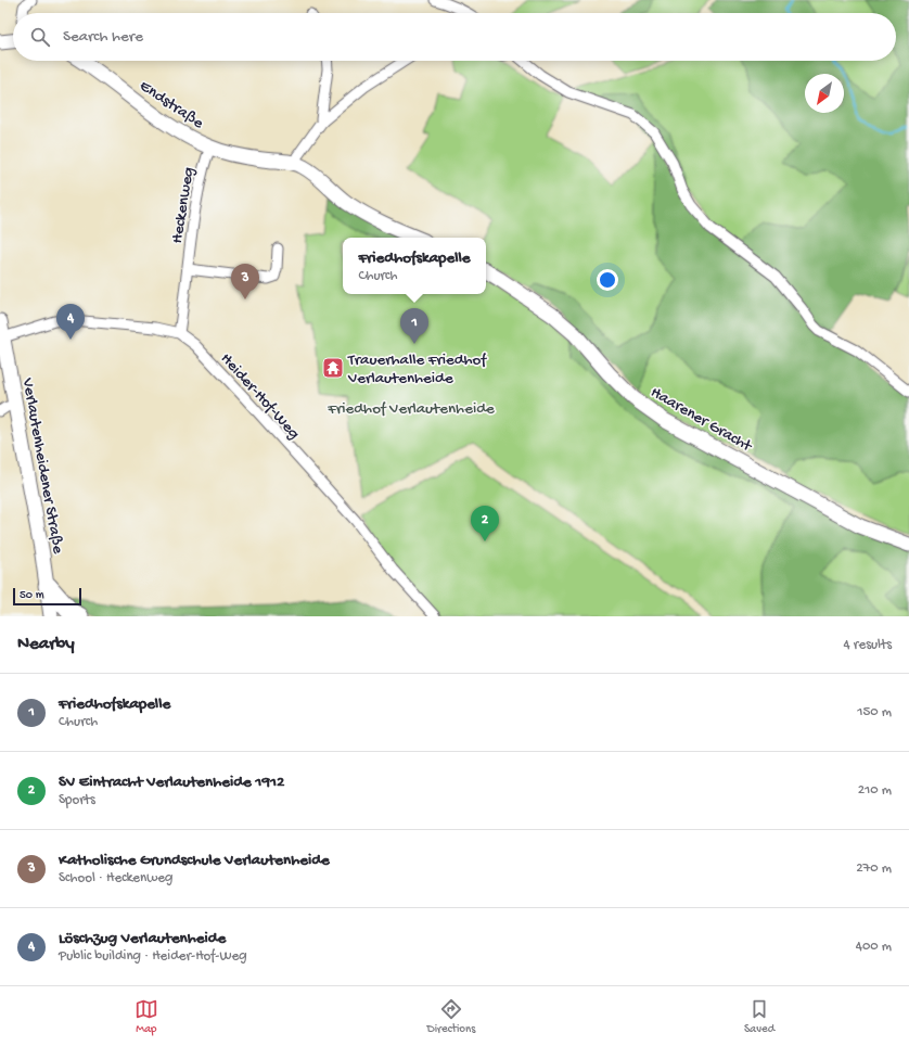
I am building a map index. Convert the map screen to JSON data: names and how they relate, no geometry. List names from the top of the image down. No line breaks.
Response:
{"streets":{"main road":["Endstraße","Haarener Gracht","Verlautenheidener Straße"],"street":["Heckenweg","Heider-Hof-Weg"]},"crossings":[["Endstraße","Heckenweg"],["Heckenweg","Heider-Hof-Weg"],["Heider-Hof-Weg","Verlautenheidener Straße"]],"parks":["Friedhof Verlautenheide"],"places":{"temple":["Trauerhalle Friedhof Verlautenheide"]},"scale_bar":"50 m","north":"bottom left","page":{"search":"Search here","popup":["Friedhofskapelle","Church"],"pins":["3","4","1","2"],"scale":"50 m","heading":["Nearby","4 results"],"list":[{"mark":"1","name":"Friedhofskapelle","note":"Church","value":"150 m"},{"mark":"2","name":"SV Eintracht Verlautenheide 1912","note":"Sports","value":"210 m"},{"mark":"3","name":"Katholische Grundschule Verlautenheide","note":"School · Heckenweg","value":"270 m"},{"mark":"4","name":"Löschzug Verlautenheide","note":"Public building · Heider-Hof-Weg","value":"400 m"}],"nav":["Map","Directions","Saved"]}}
